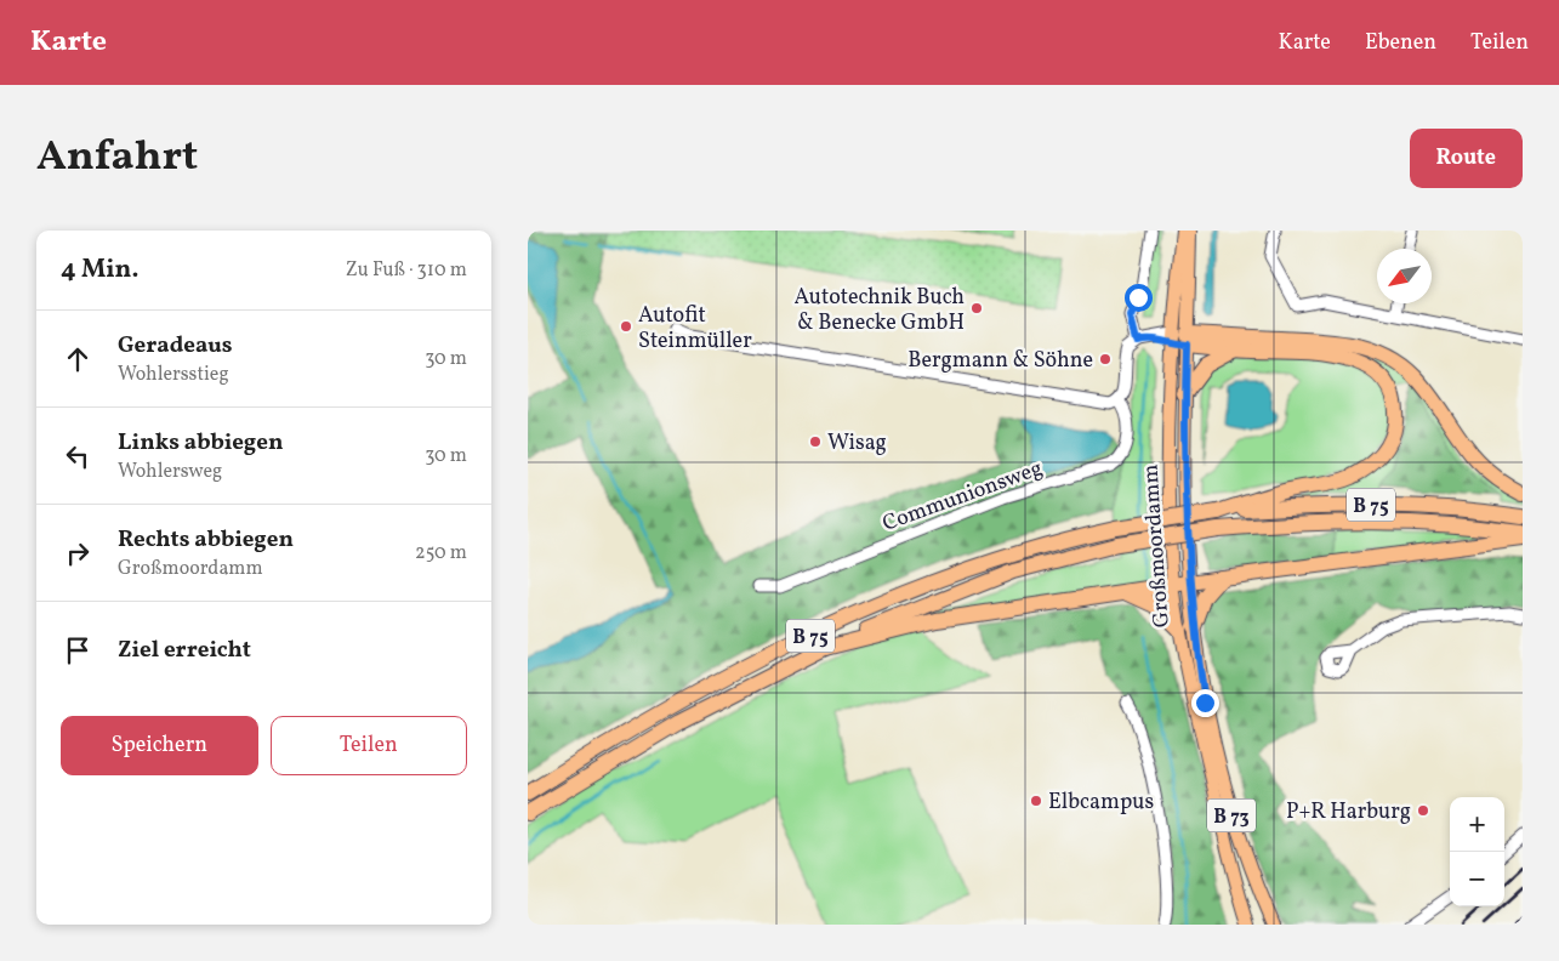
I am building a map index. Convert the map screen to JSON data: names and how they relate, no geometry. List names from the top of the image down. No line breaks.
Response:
{"streets":{"highway":["B 75"],"main road":["Großmoordamm","B 73"],"street":["Communionsweg"]},"crossings":[["B 75","Großmoordamm"]],"places":["Autotechnik Buch & Benecke GmbH","Autofit Steinmüller","Bergmann & Söhne","Wisag","Elbcampus","P+R Harburg"],"north":"bottom left","page":{"header":"Karte","nav":["Karte","Ebenen","Teilen"],"title":"Anfahrt","buttons":["Route",["Speichern","Teilen"]],"heading":["4 Min.","Zu Fuß · 310 m"],"list":[["Geradeaus","Wohlersstieg","30 m"],["Links abbiegen","Wohlersweg","30 m"],["Rechts abbiegen","Großmoordamm","250 m"],"Ziel erreicht"],"map_buttons":["+","−"]}}
